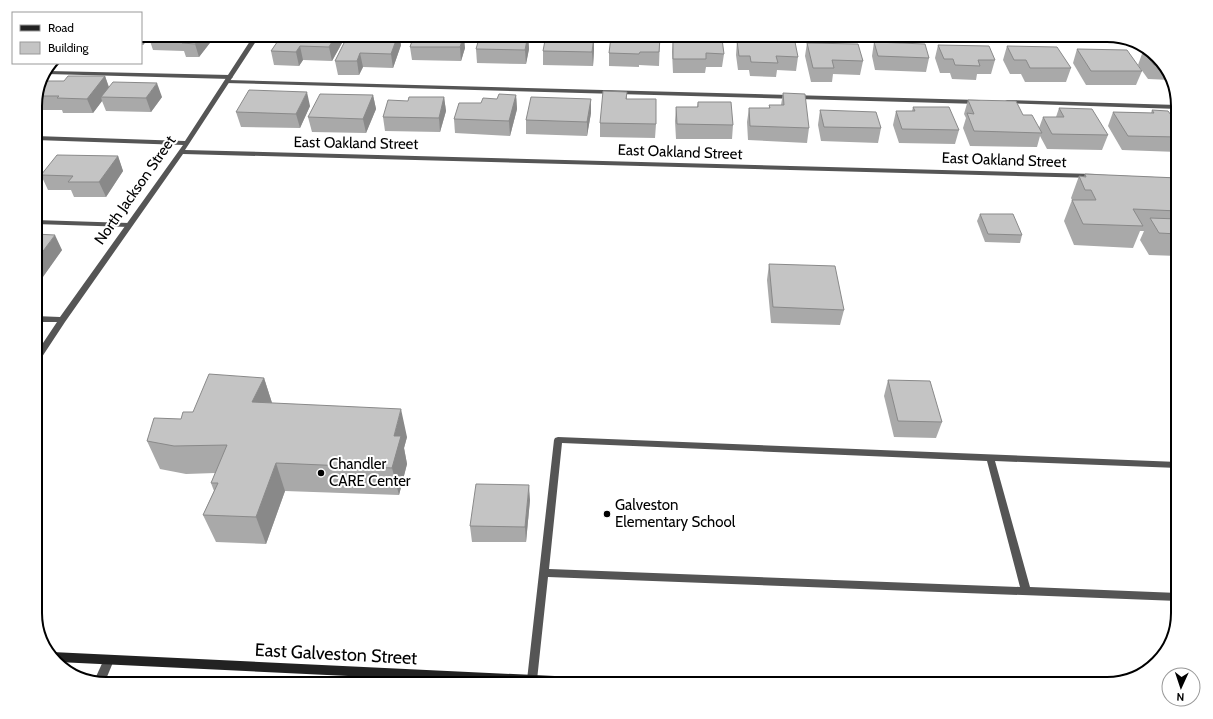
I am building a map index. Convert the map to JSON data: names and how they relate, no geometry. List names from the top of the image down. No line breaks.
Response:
{"streets":{"street":["East Oakland Street","North Jackson Street","East Galveston Street"]},"crossings":[["East Oakland Street","North Jackson Street"]],"places":["Chandler CARE Center","Galveston Elementary School"],"legend":["Road","Building"],"north":"bottom"}
